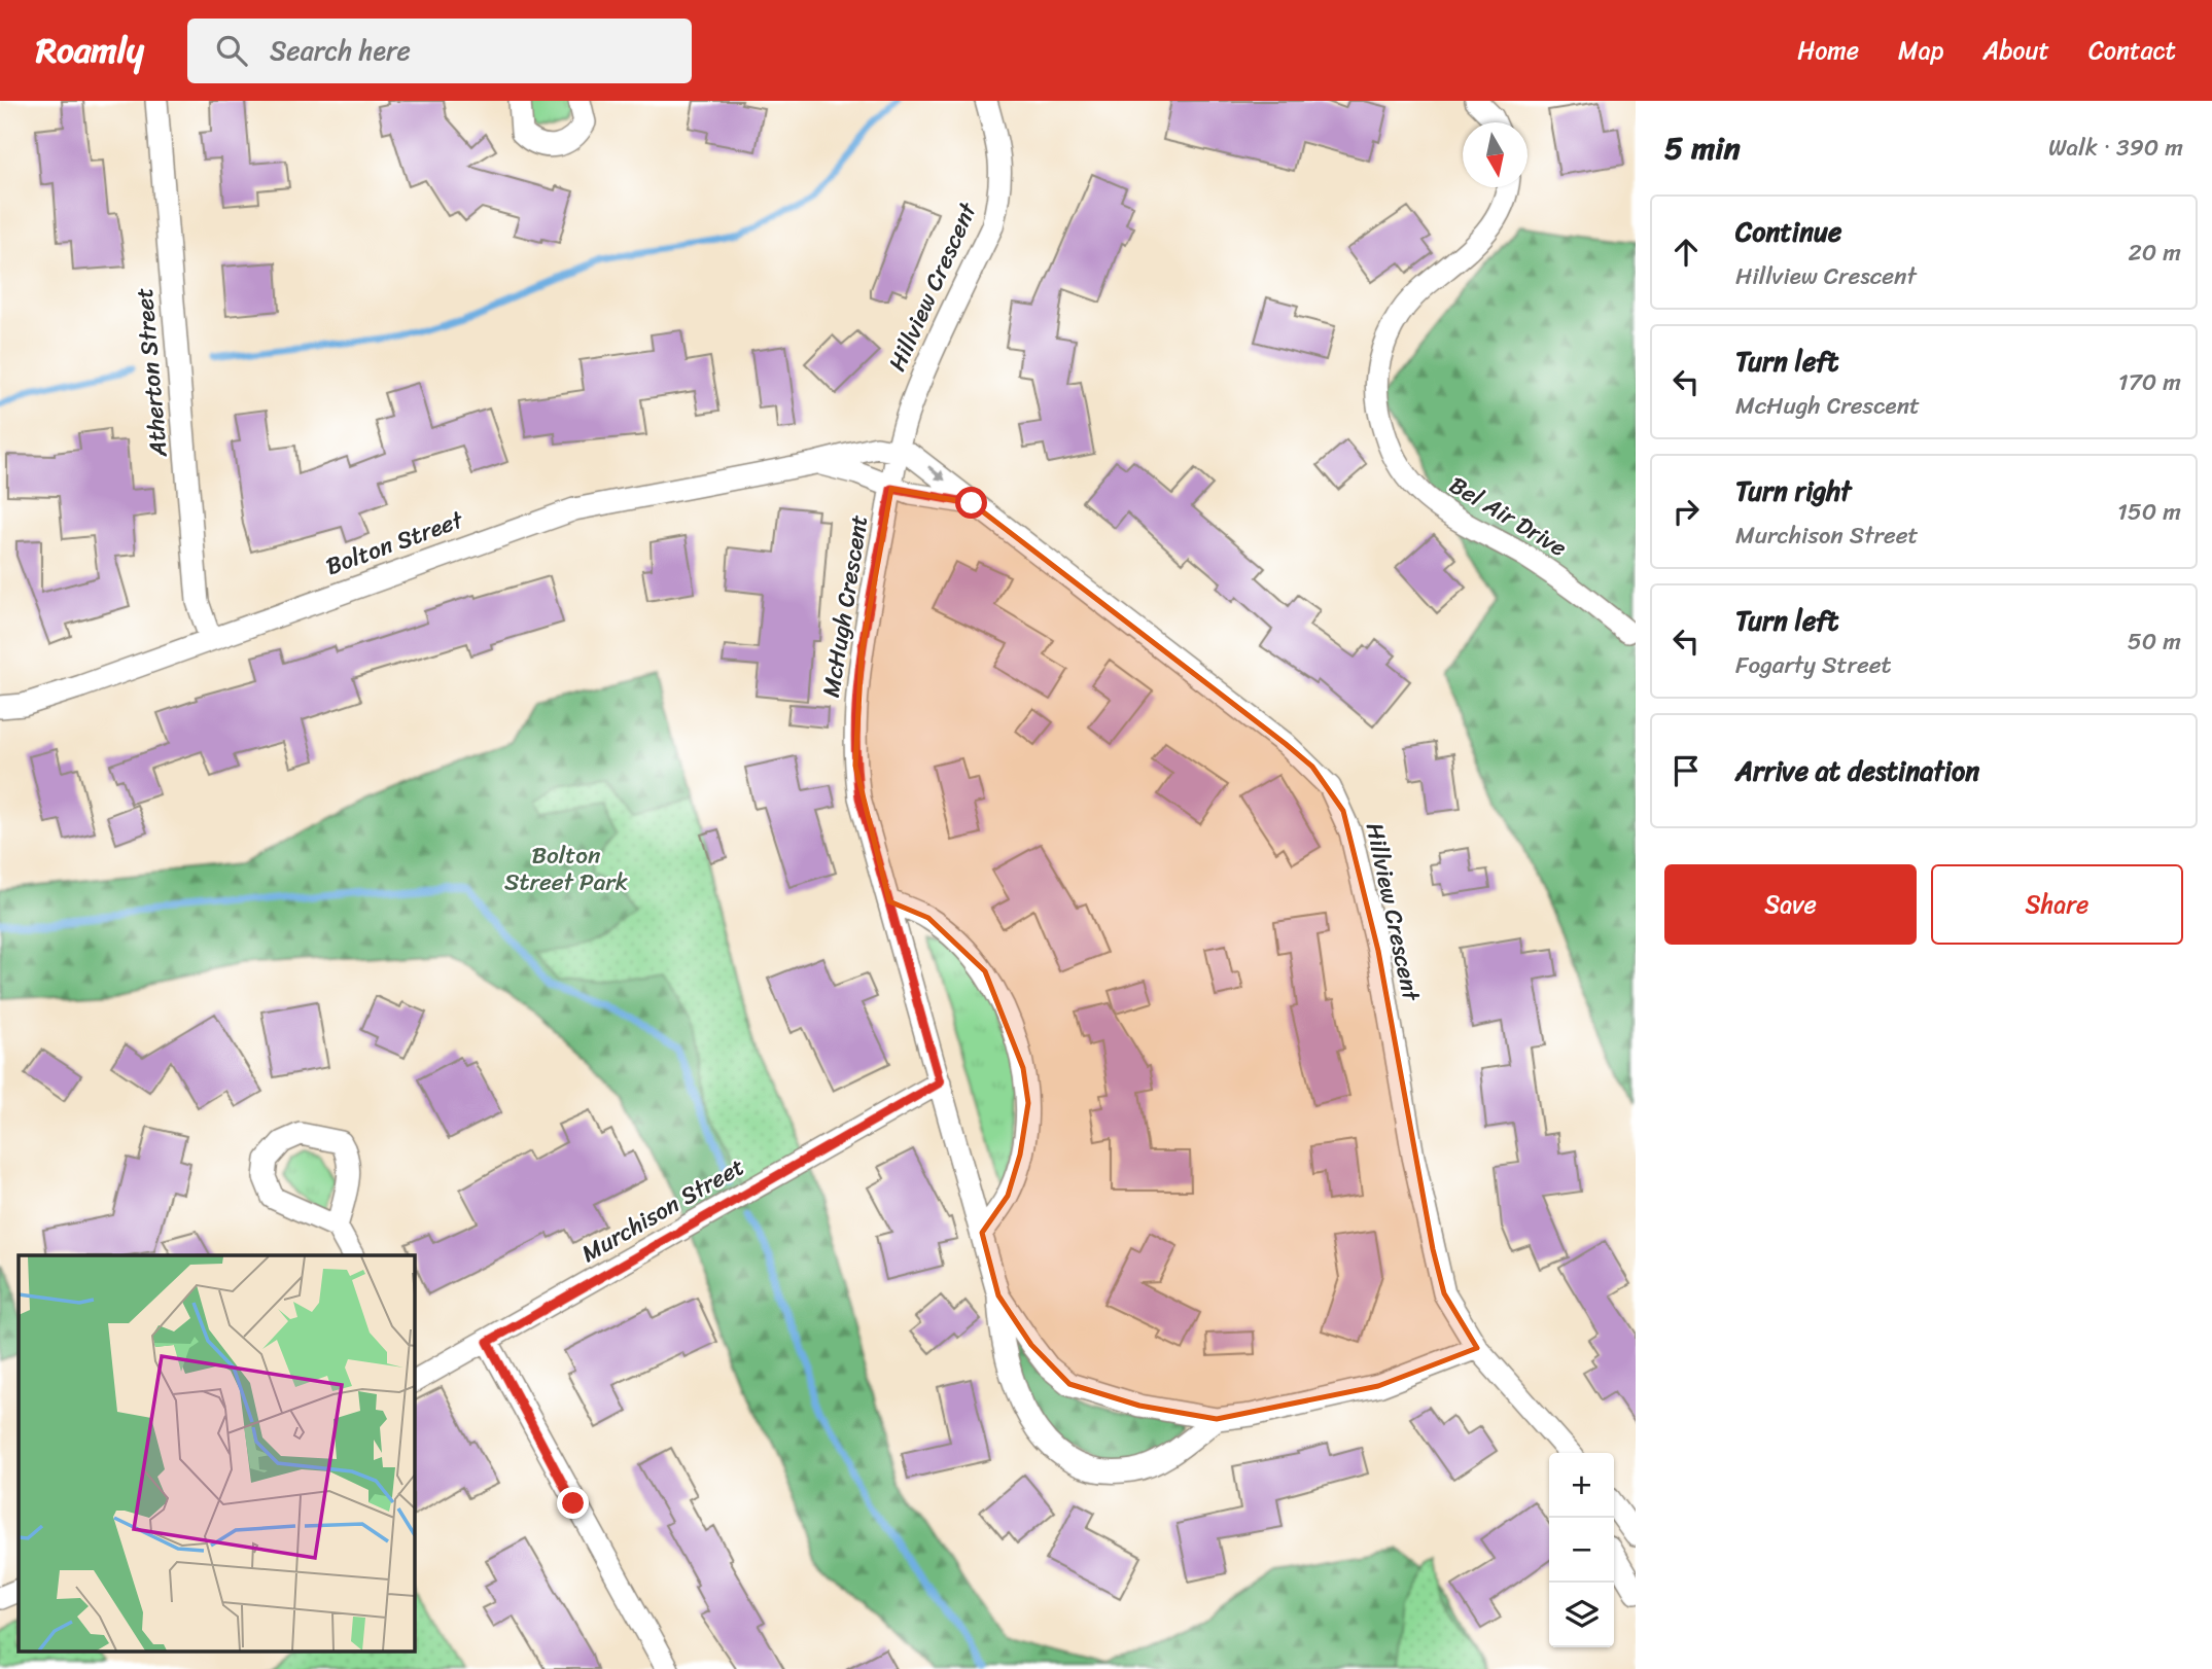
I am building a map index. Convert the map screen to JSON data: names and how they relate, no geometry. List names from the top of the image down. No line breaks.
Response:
{"streets":{"street":["Hillview Crescent","Atherton Street","Bel Air Drive","Bolton Street","McHugh Crescent","Murchison Street"]},"crossings":[["Hillview Crescent","Bolton Street"],["Hillview Crescent","McHugh Crescent"],["Atherton Street","Bolton Street"],["Bolton Street","McHugh Crescent"],["McHugh Crescent","Murchison Street"]],"parks":["Bolton Street Park"],"north":"bottom","page":{"header":"Roamly","search":"Search here","nav":["Home","Map","About","Contact"],"heading":["5 min","Walk · 390 m"],"list":[["Continue","Hillview Crescent","20 m"],["Turn left","McHugh Crescent","170 m"],["Turn right","Murchison Street","150 m"],["Turn left","Fogarty Street","50 m"],"Arrive at destination"],"buttons":["Save","Share"],"map_buttons":["+","−"]}}
